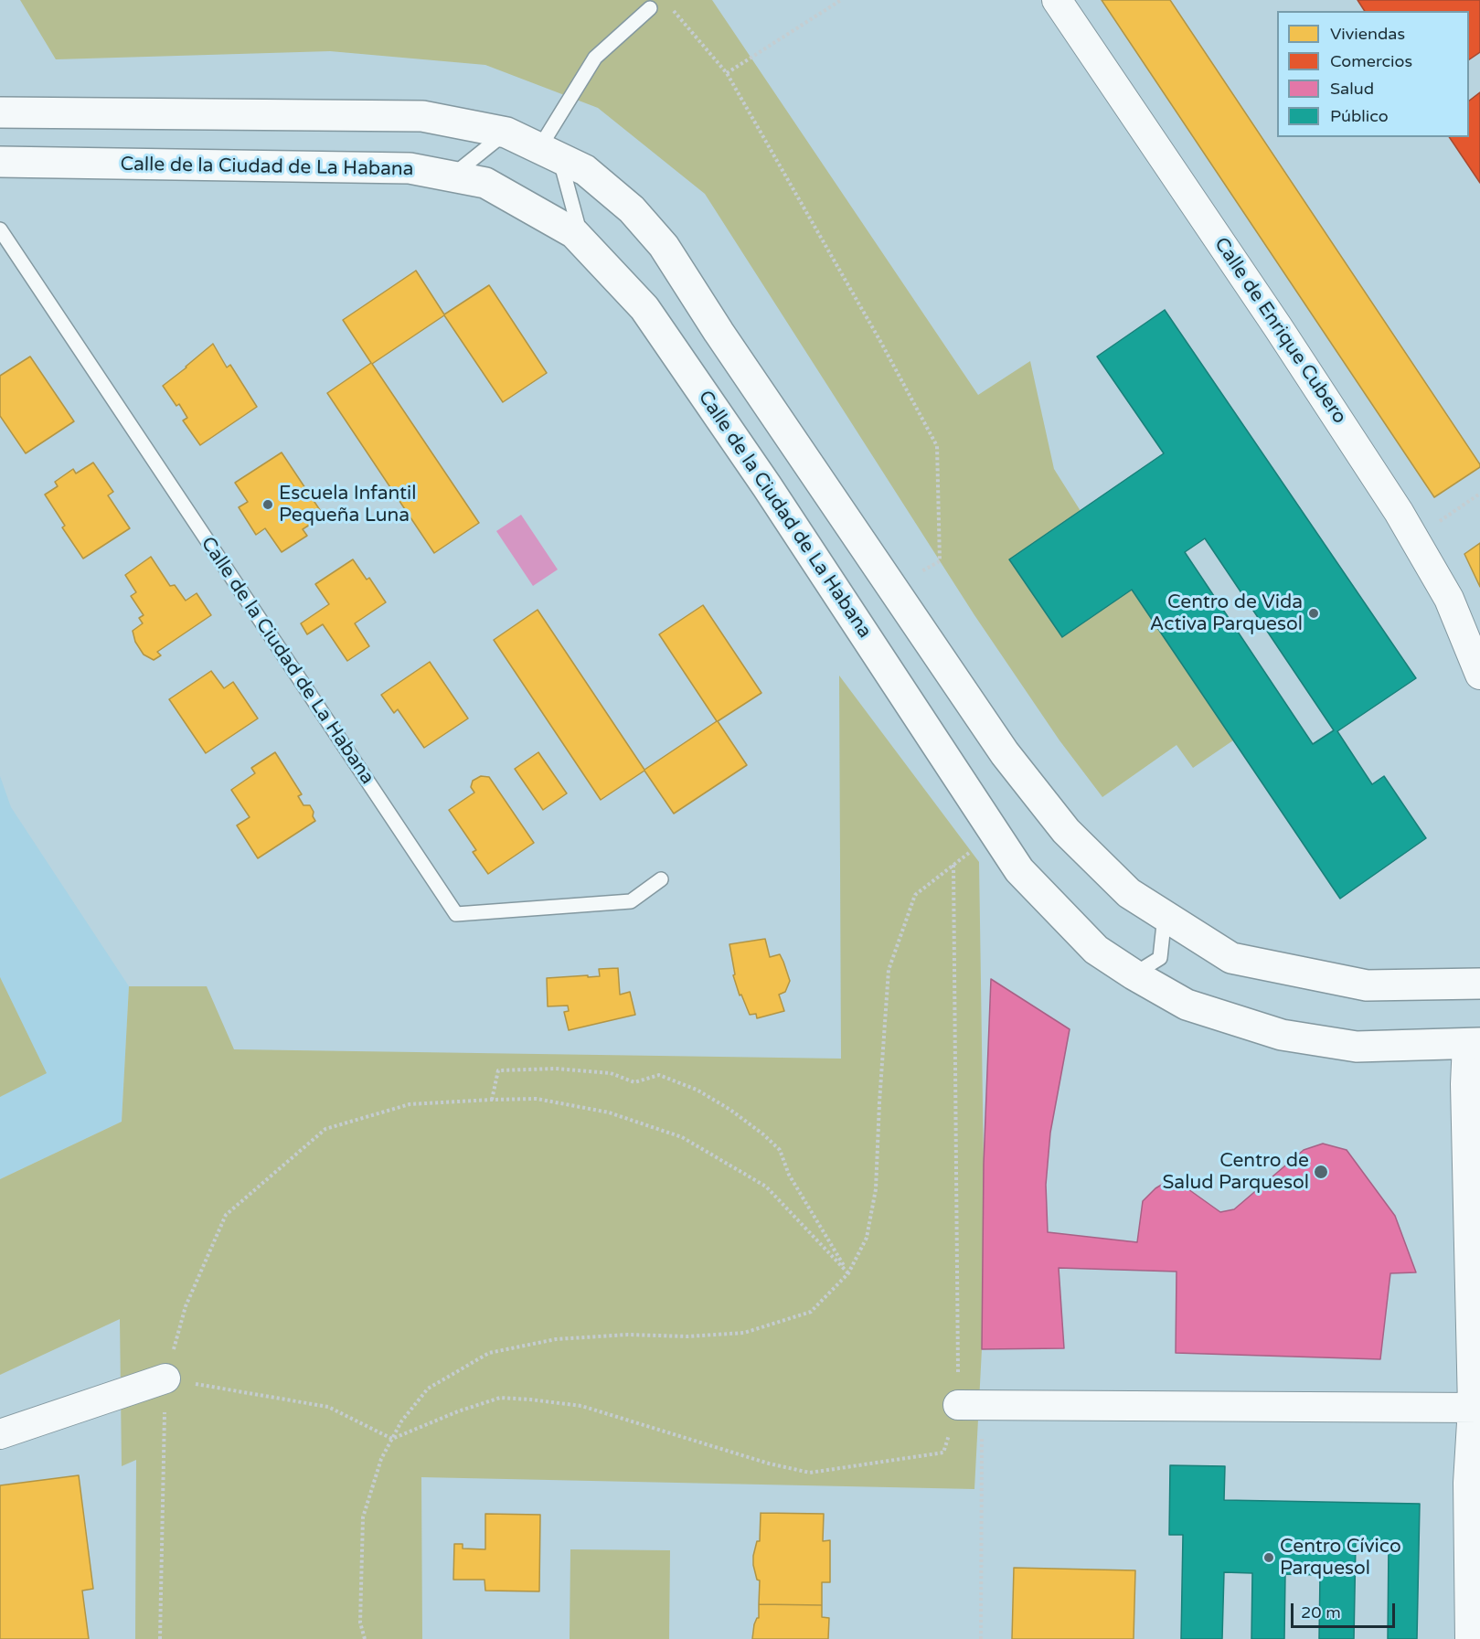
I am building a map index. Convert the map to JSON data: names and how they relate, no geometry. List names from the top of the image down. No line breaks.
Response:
{"streets":{"street":["Calle de la Ciudad de La Habana","Calle de Enrique Cubero"]},"places":["Escuela Infantil Pequeña Luna","Centro de Vida Activa Parquesol","Centro de Salud Parquesol","Centro Cívico Parquesol"],"legend":["Viviendas","Comercios","Salud","Público"],"scale_bar":"20 m"}
